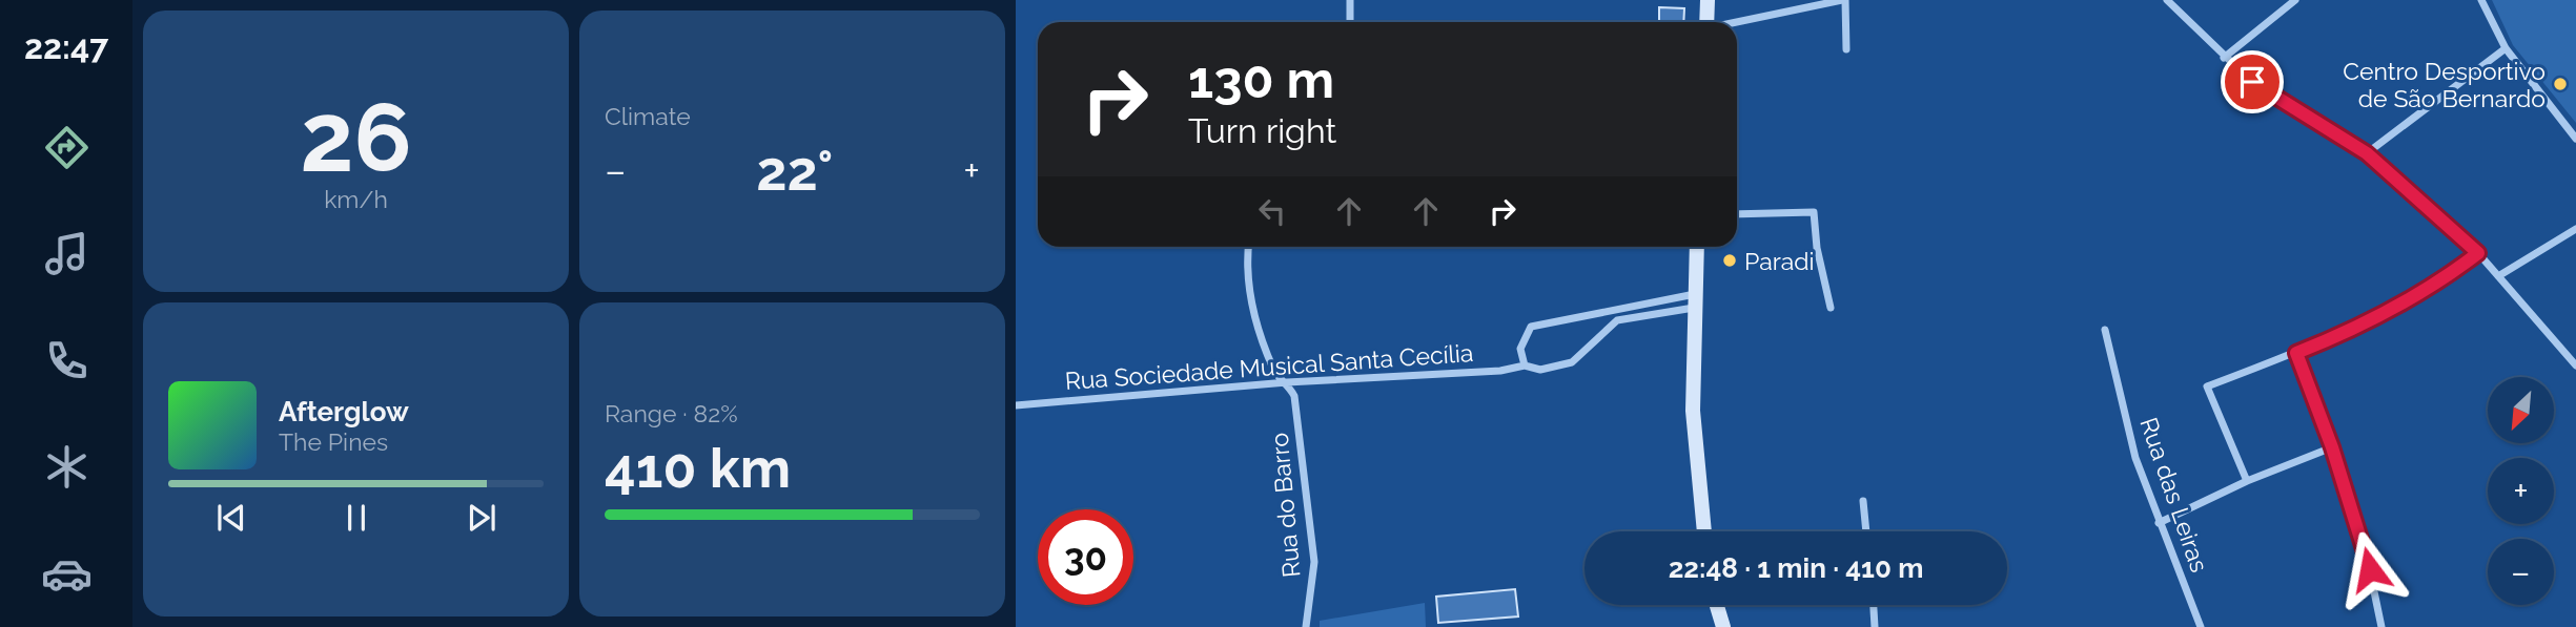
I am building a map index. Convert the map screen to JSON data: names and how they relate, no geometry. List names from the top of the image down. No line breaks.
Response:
{"streets":{"street":["Rua Sociedade Musical Santa Cecília","Rua das Leiras","Rua do Barro"]},"crossings":[["Rua Sociedade Musical Santa Cecília","Rua do Barro"]],"places":["Centro Desportivo de São Bernardo","Paradi"],"north":"bottom left","page":{"tabs":"22:47","tile":[["26","km/h"],"Climate",["Range · 82%","410 km"]],"turn":["130 m","Turn right"],"heat":["−","22°","+"],"map_buttons":["+","−"],"song":["Afterglow","The Pines"],"limit":"30","trip":"22:48 · 1 min · 410 m"}}
